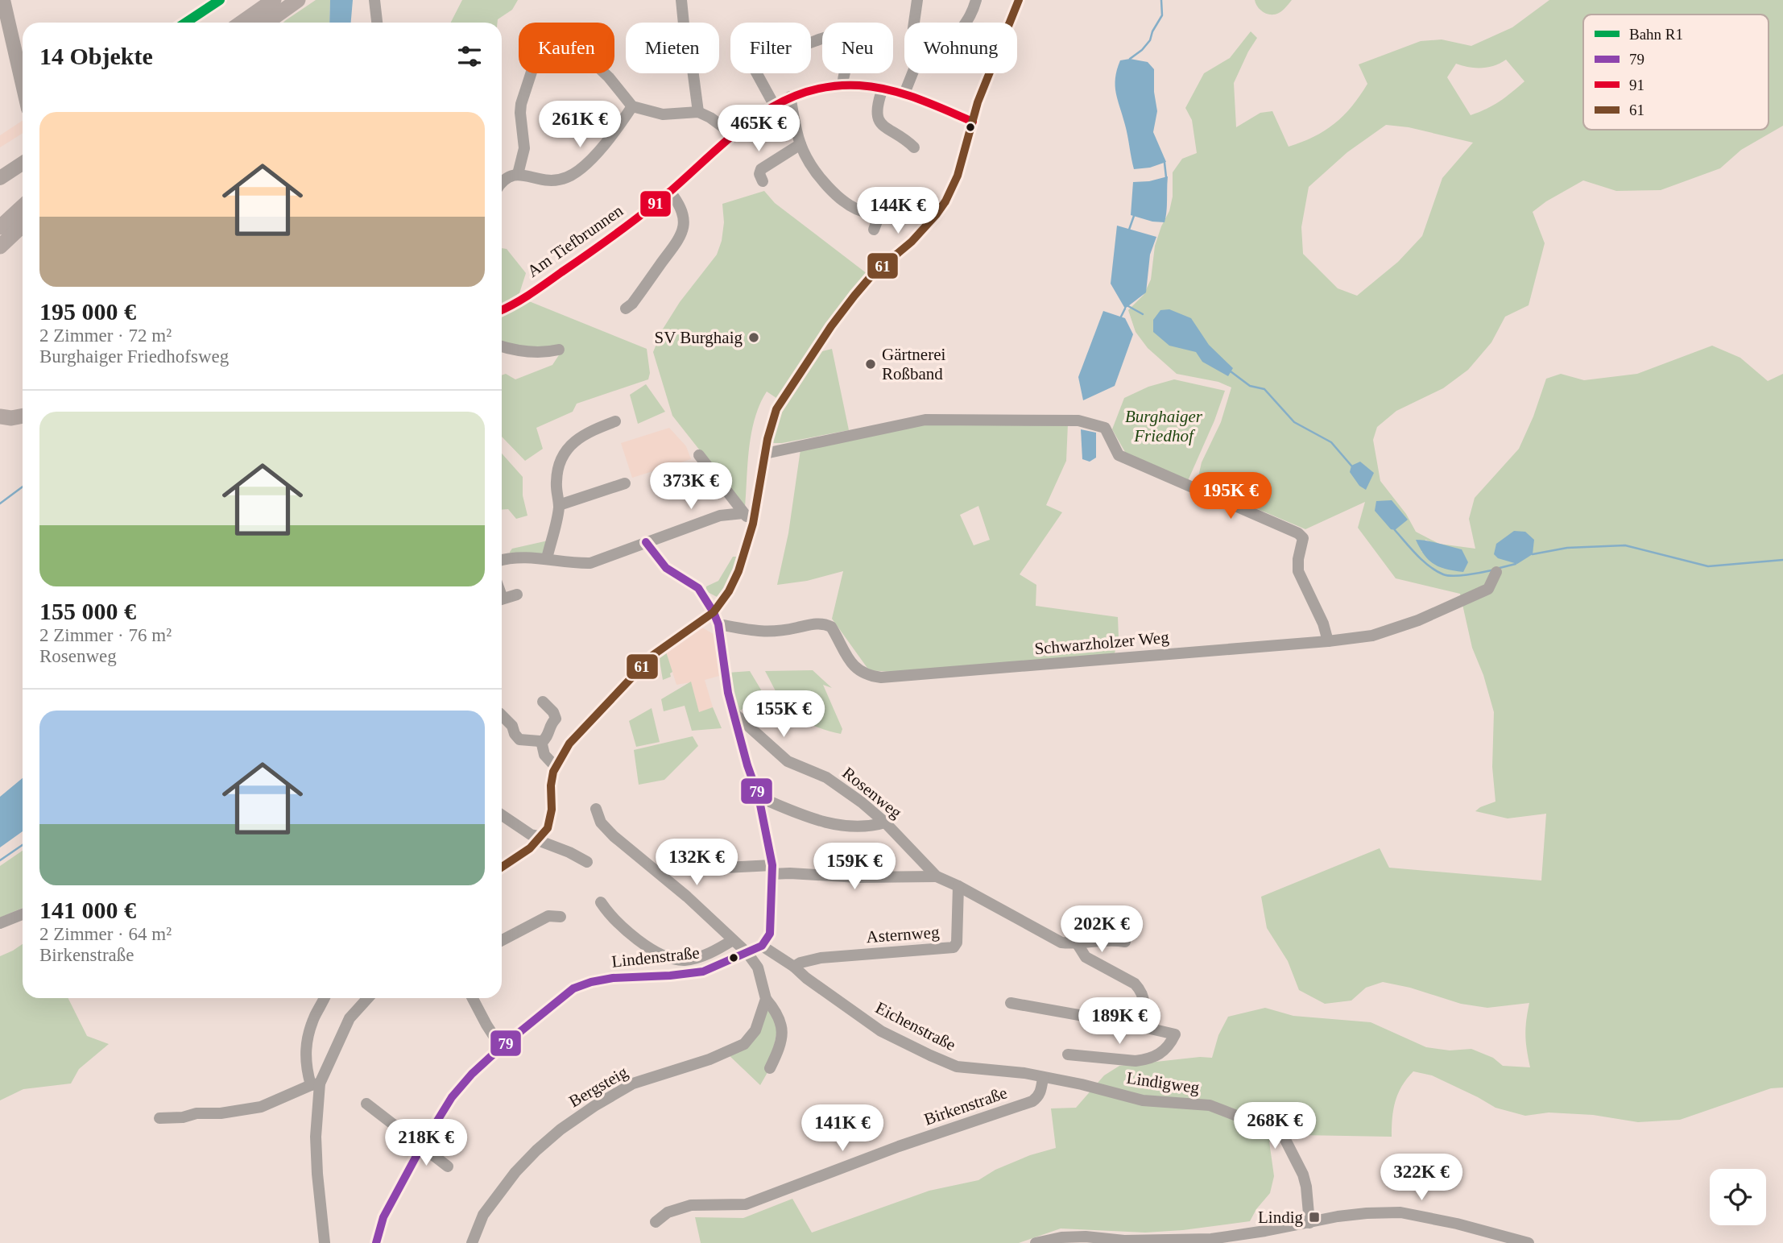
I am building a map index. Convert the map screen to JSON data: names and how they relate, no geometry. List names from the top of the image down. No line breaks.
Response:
{"streets":{"street":["Am Tiefbrunnen","Schwarzholzer Weg","Rosenweg","Asternweg","Lindenstraße","Eichenstraße","Lindigweg","Bergsteig","Birkenstraße"]},"crossings":[["Rosenweg","Asternweg"],["Asternweg","Eichenstraße"],["Lindenstraße","Eichenstraße"],["Eichenstraße","Lindigweg"],["Eichenstraße","Birkenstraße"],["Lindigweg","Birkenstraße"]],"parks":["Burghaiger Friedhof"],"places":{"other":["SV Burghaig","Gärtnerei Roßband"],"transit":["Lindig"]},"lines":["rail line R1","transit line 61","transit line 91","transit line 79"],"legend":["Bahn R1","79","91","61"],"page":{"chip":["Kaufen","Mieten","Filter","Neu","Wohnung"],"heading":"14 Objekte","list":[{"name":"195 000 €","note":"2 Zimmer · 72 m² · Burghaiger Friedhofsweg"},{"name":"155 000 €","note":"2 Zimmer · 76 m² · Rosenweg"},{"name":"141 000 €","note":"2 Zimmer · 64 m² · Birkenstraße"}],"price":["261K €","465K €","144K €","373K €","195K €","155K €","132K €","159K €","202K €","189K €","268K €","141K €","218K €","322K €"]}}
